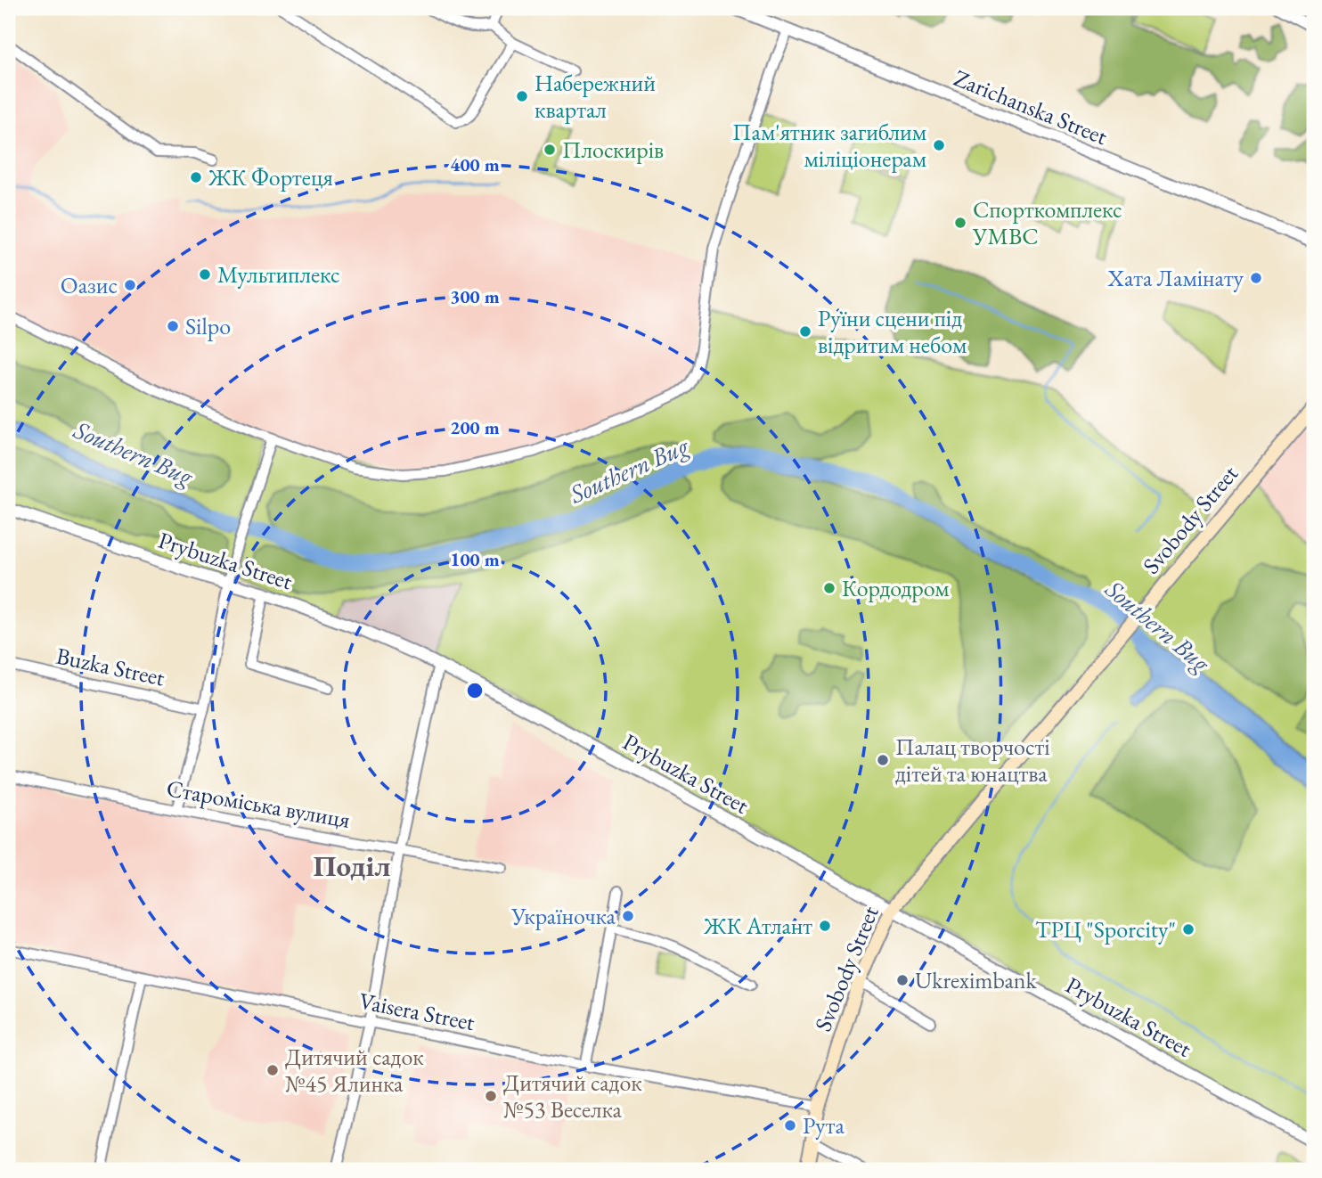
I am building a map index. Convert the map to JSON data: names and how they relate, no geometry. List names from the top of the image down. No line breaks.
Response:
{"streets":{"main road":["Svobody Street"],"street":["Zarichanska Street","Prybuzka Street","Buzka Street","Староміська вулиця","Vaisera Street"]},"crossings":[["Svobody Street","Prybuzka Street"],["Svobody Street","Vaisera Street"]],"districts":["Поділ"],"water":["Southern Bug"],"places":["Набережний квартал","Пам'ятник загиблим міліціонерам","Плоскирів","ЖК Фортеця","Спорткомплекс УМВС","Мультиплекс","Хата Ламінату","Оазис","Silpo","Руїни сцени під відритим небом","Кордодром","Палац творчості дітей та юнацтва","Україночка","ЖК Атлант","ТРЦ \"Sporcity\"","Ukreximbank","Дитячий садок №45 Ялинка","Дитячий садок №53 Веселка","Рута"],"rings":["400 m","300 m","200 m","100 m"]}
